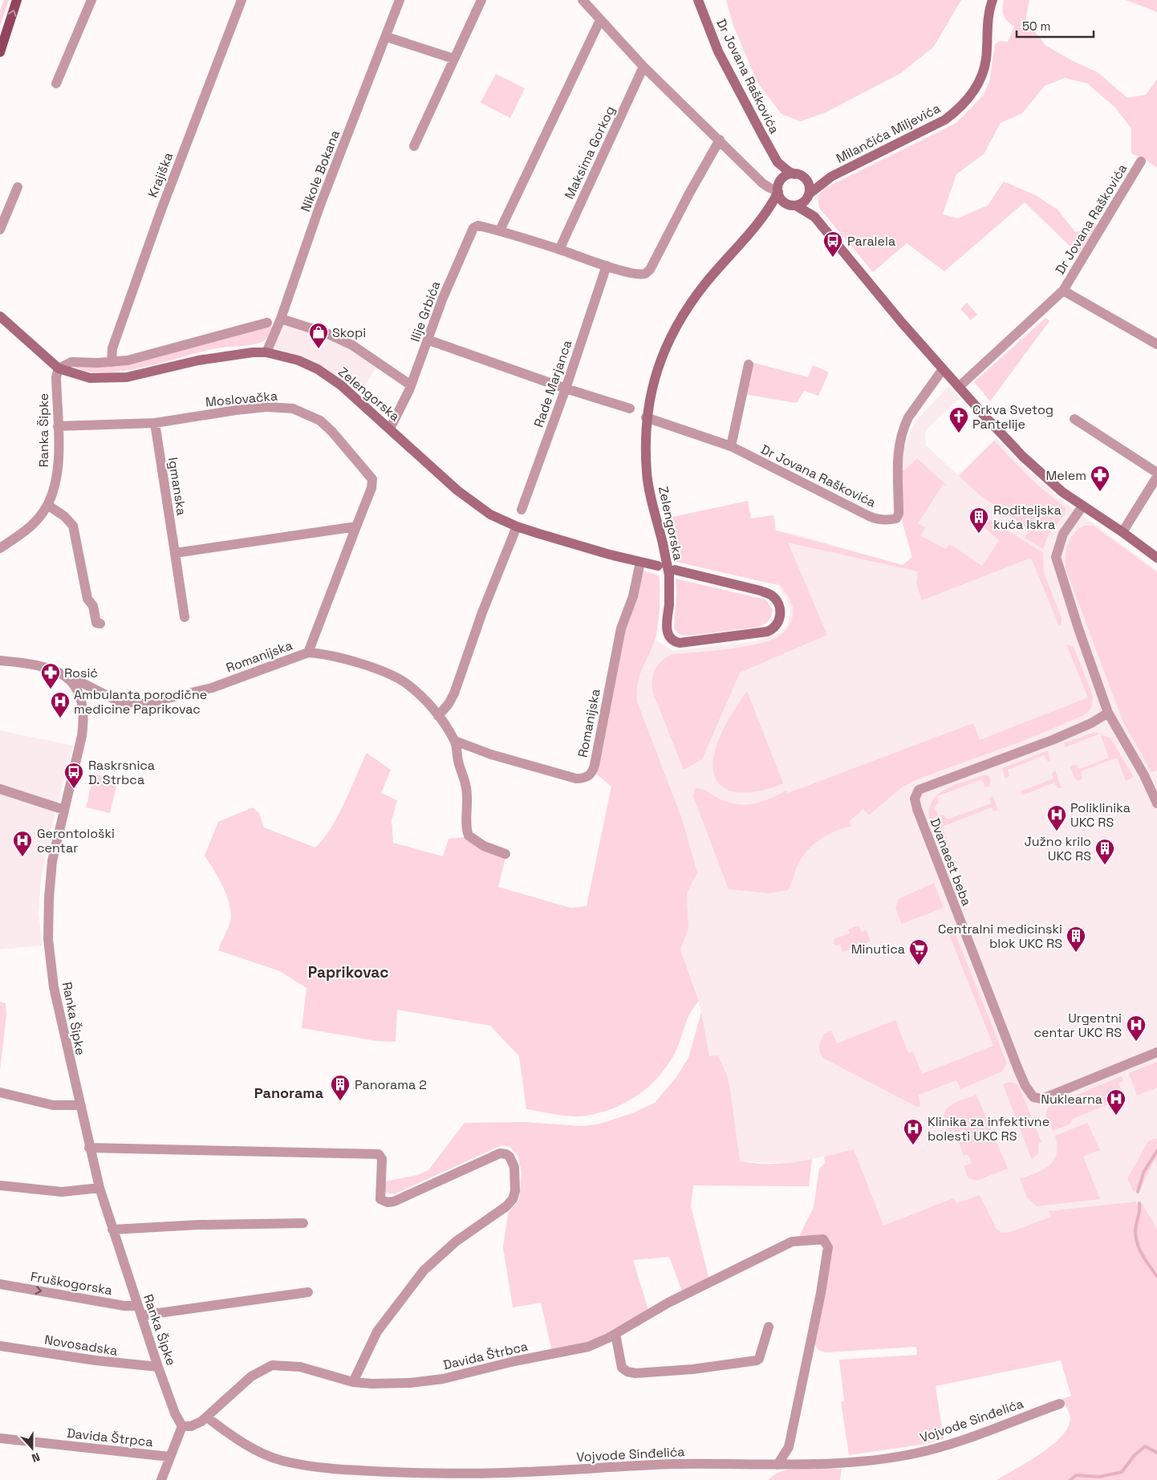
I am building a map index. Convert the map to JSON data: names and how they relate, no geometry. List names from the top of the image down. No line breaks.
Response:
{"streets":{"street":["Dr Jovana Raškovića","Milančića Miljevića","Maksima Gorkog","Nikole Bokana","Krajiška","Ilije Grbića","Rade Marjanca","Zelengorska","Moslovačka","Ranka Šipke","Igmanska","Romanijska","Dvanaest beba","Fruškogorska","Novosadska","Davida Štrbca","Vojvode Sinđelića","Davida Štrpca"]},"crossings":[["Dr Jovana Raškovića","Milančića Miljevića"],["Dr Jovana Raškovića","Zelengorska"],["Milančića Miljevića","Zelengorska"],["Maksima Gorkog","Ilije Grbića"],["Nikole Bokana","Zelengorska"],["Ilije Grbića","Rade Marjanca"],["Ilije Grbića","Zelengorska"],["Zelengorska","Ranka Šipke"],["Zelengorska","Romanijska"],["Moslovačka","Ranka Šipke"],["Moslovačka","Igmanska"],["Ranka Šipke","Romanijska"],["Ranka Šipke","Fruškogorska"],["Ranka Šipke","Novosadska"],["Ranka Šipke","Davida Štrbca"],["Davida Štrbca","Vojvode Sinđelića"]],"districts":["Paprikovac","Panorama"],"places":{"bus stop":["Paralela","Raskrsnica D. Strbca"],"shop":["Skopi"],"church":["Crkva Svetog Pantelije"],"pharmacy":["Melem","Rosić"],"building":["Roditeljska kuća Iskra","Južno krilo UKC RS","Centralni medicinski blok UKC RS","Panorama 2"],"hospital":["Ambulanta porodične medicine Paprikovac","Poliklinika UKC RS","Gerontološki centar","Urgentni centar UKC RS","Nuklearna","Klinika za infektivne bolesti UKC RS"],"supermarket":["Minutica"]},"scale_bar":"50 m","north":"bottom"}
